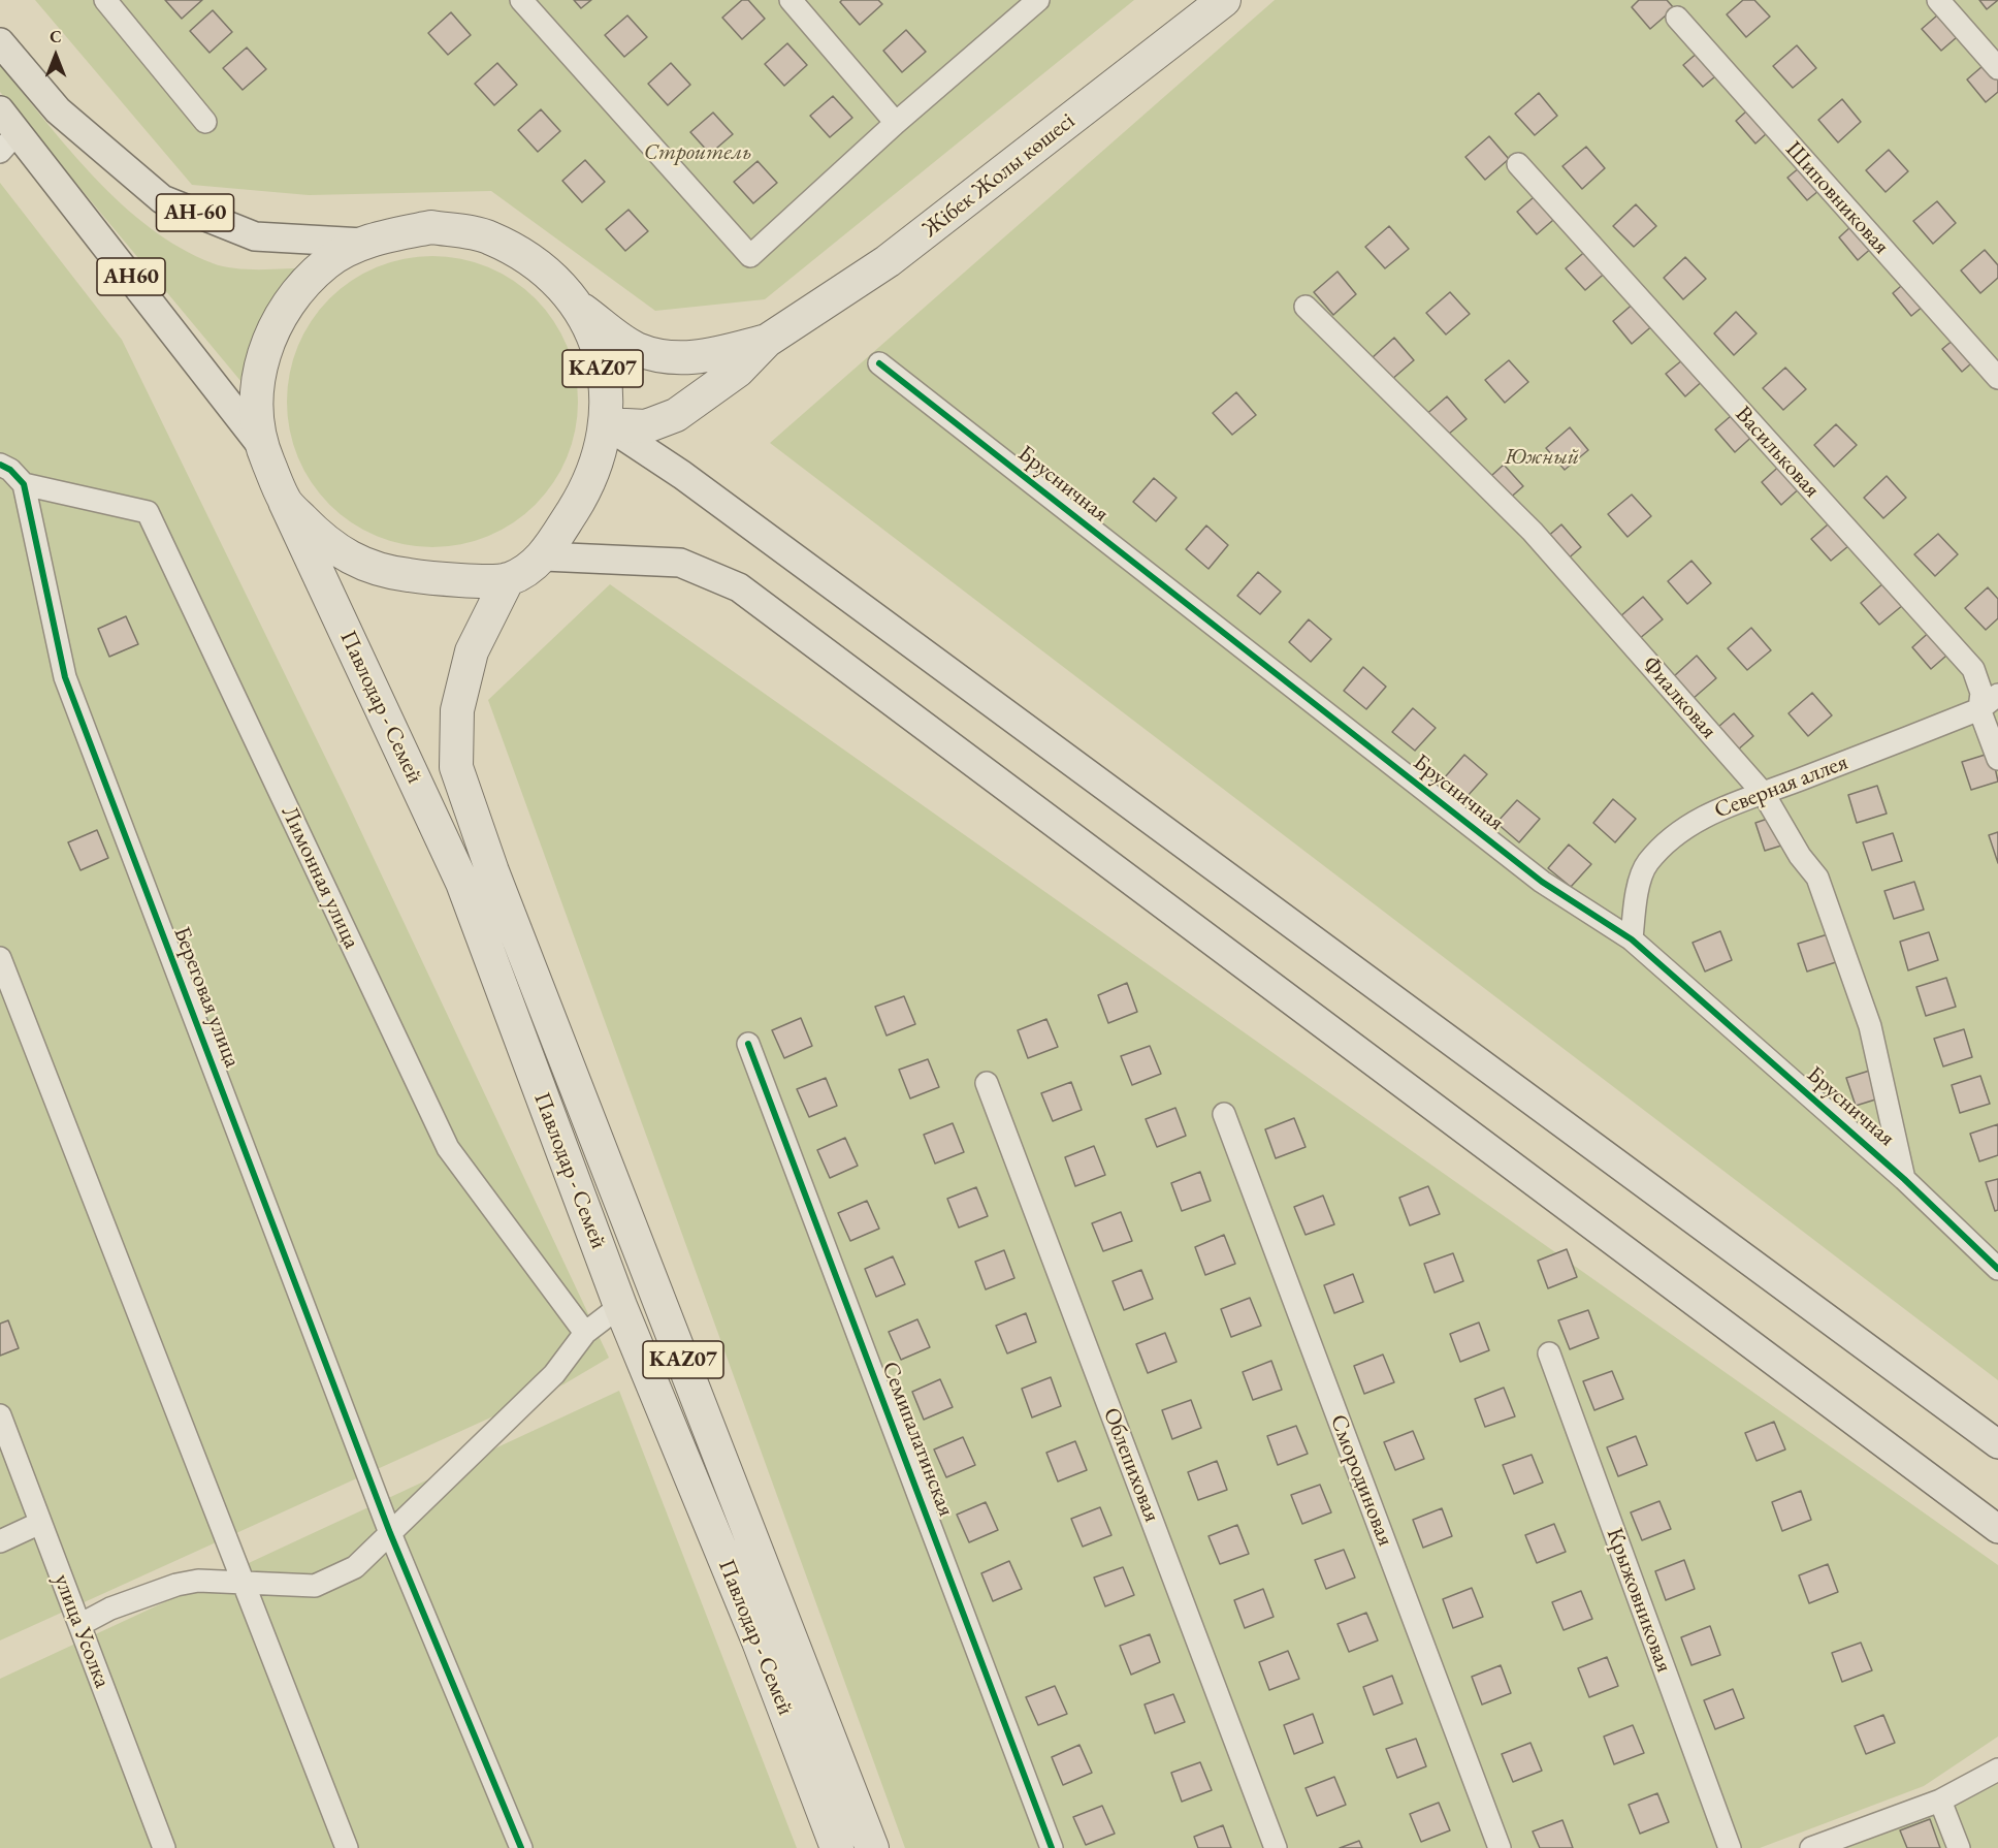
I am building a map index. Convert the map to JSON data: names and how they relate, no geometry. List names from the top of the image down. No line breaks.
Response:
{"streets":{"highway":["Жібек Жолы көшесі","KAZ07","Павлодар - Семей"],"main road":["АН-60","АН60"],"street":["Шиповниковая","Васильковая","Брусничная","Фиалковая","Северная аллея","Лимонная улица","Береговая улица","Семипалатинская","Облепиховая","Смородиновая","Крыжовниковая","улица Усолка"]},"crossings":[["Жібек Жолы көшесі","KAZ07"],["АН-60","KAZ07"],["АН60","KAZ07"],["KAZ07","Павлодар - Семей"],["Васильковая","Северная аллея"],["Брусничная","Фиалковая"],["Брусничная","Северная аллея"],["Фиалковая","Северная аллея"],["Лимонная улица","Береговая улица"]],"parks":["Строитель","Южный"],"north":"top"}
